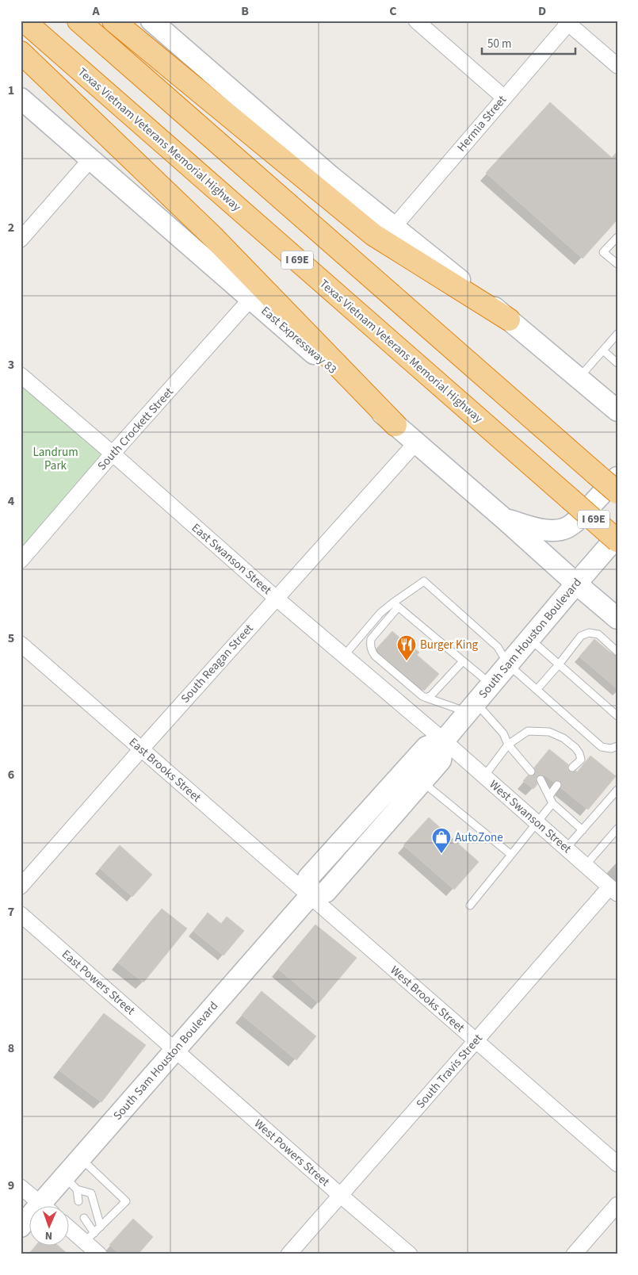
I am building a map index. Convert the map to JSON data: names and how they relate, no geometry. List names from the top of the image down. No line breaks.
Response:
{"streets":{"highway":["Texas Vietnam Veterans Memorial Highway","I 69E"],"main road":["East Expressway 83","South Sam Houston Boulevard"],"street":["Hermia Street","South Crockett Street","East Swanson Street","South Reagan Street","East Brooks Street","West Swanson Street","East Powers Street","West Brooks Street","South Travis Street","West Powers Street"]},"crossings":[["East Expressway 83","South Crockett Street"],["East Expressway 83","South Sam Houston Boulevard"],["East Expressway 83","South Reagan Street"],["South Crockett Street","East Swanson Street"],["East Swanson Street","South Sam Houston Boulevard"],["East Swanson Street","South Reagan Street"],["East Swanson Street","West Swanson Street"],["South Sam Houston Boulevard","East Brooks Street"],["South Sam Houston Boulevard","West Swanson Street"],["South Sam Houston Boulevard","East Powers Street"],["South Sam Houston Boulevard","West Brooks Street"],["South Sam Houston Boulevard","West Powers Street"],["South Reagan Street","East Brooks Street"],["East Brooks Street","West Brooks Street"],["West Swanson Street","South Travis Street"],["East Powers Street","West Powers Street"],["West Brooks Street","South Travis Street"],["South Travis Street","West Powers Street"]],"parks":["Landrum Park"],"places":{"restaurant":["Burger King"],"shop":["AutoZone"]},"scale_bar":"50 m","north":"bottom","grid":{"columns":["A","B","C","D"],"rows":["1","2","3","4","5","6","7","8","9"]}}
